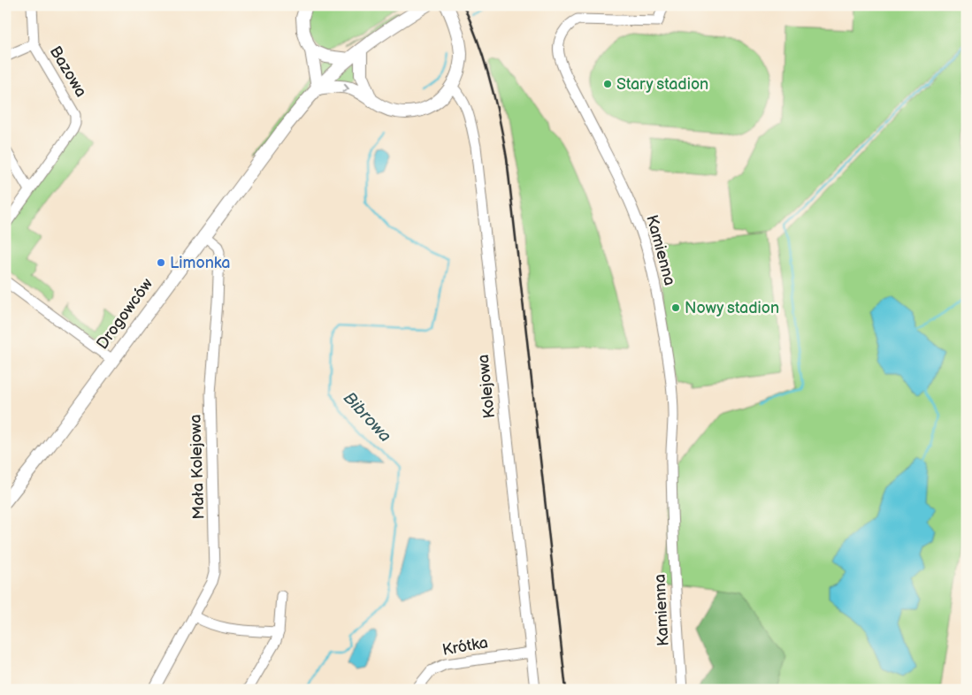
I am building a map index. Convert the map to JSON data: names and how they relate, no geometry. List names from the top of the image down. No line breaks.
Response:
{"streets":{"main road":["Drogowców"],"street":["Bazowa","Kamienna","Kolejowa","Mała Kolejowa","Krótka"]},"crossings":[["Drogowców","Mała Kolejowa"],["Kolejowa","Krótka"]],"water":["Bibrowa"],"places":["Stary stadion","Limonka","Nowy stadion"]}
